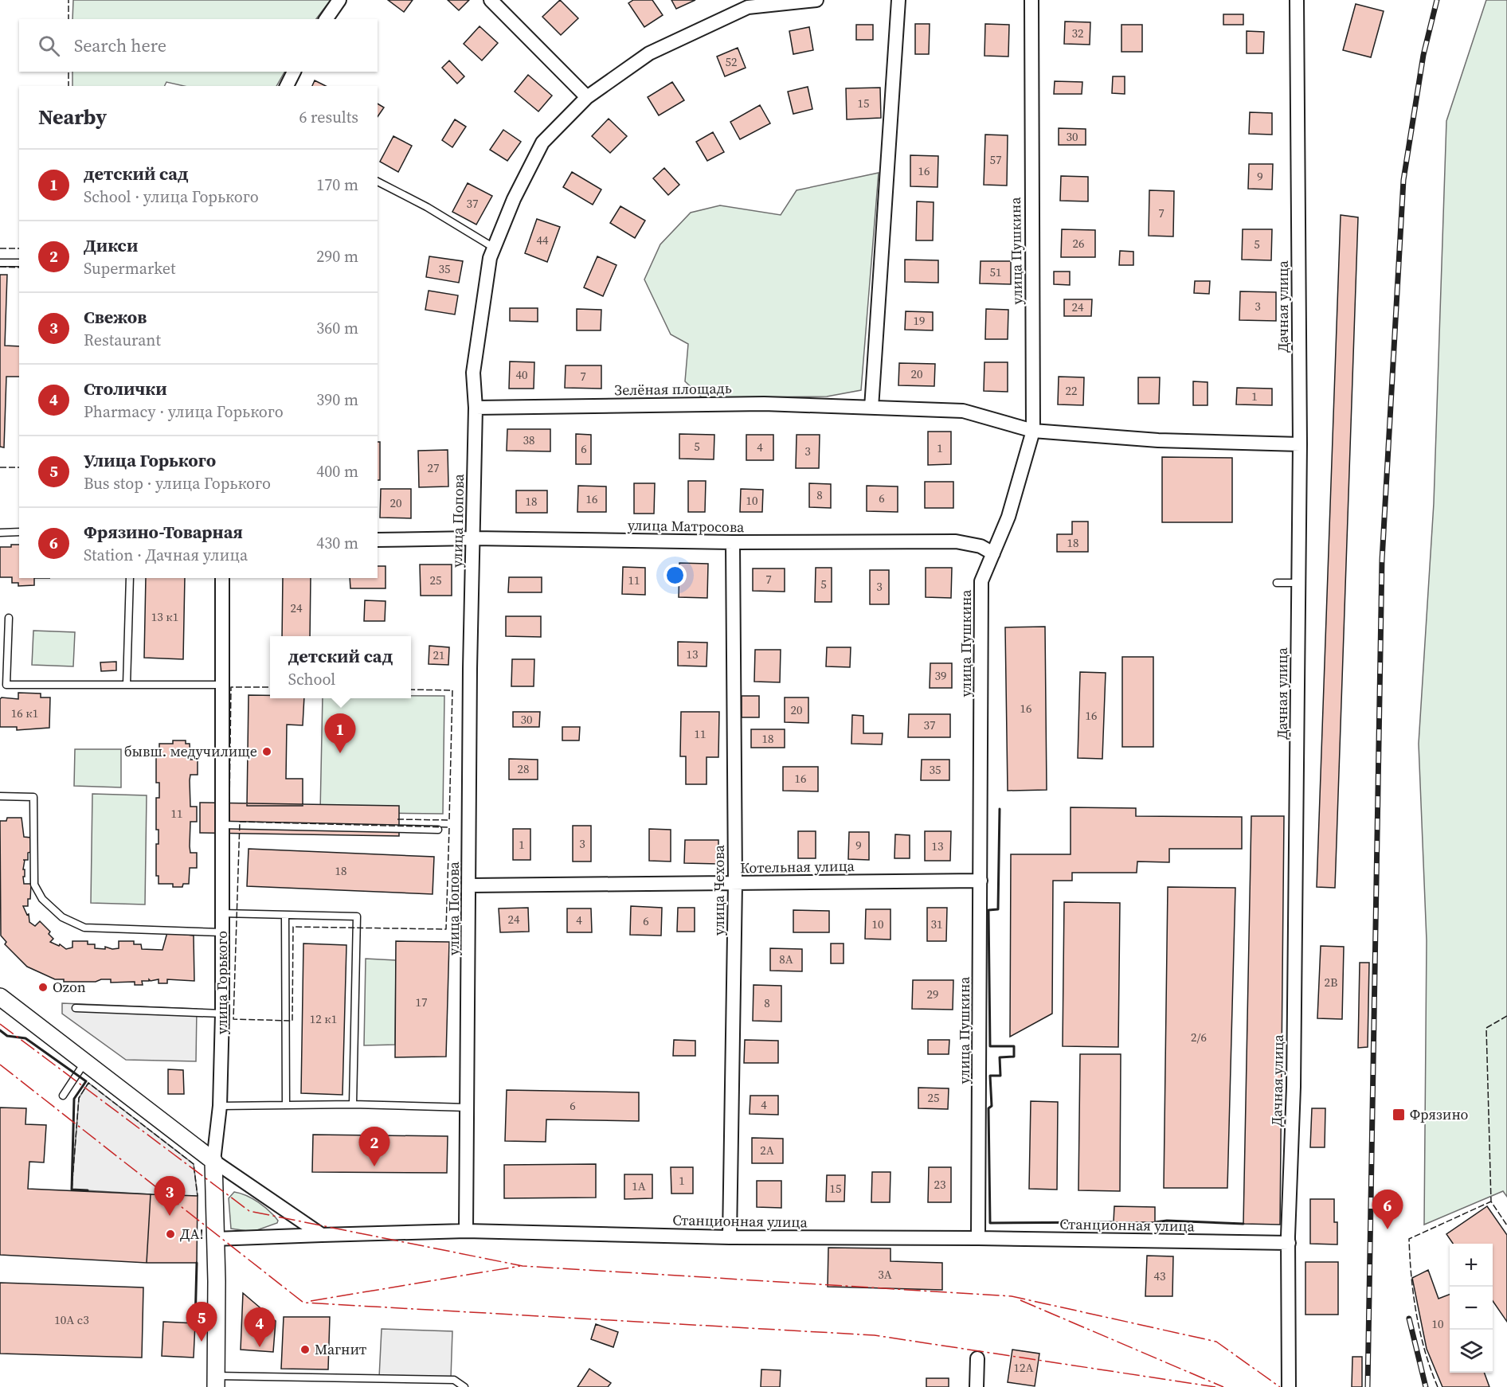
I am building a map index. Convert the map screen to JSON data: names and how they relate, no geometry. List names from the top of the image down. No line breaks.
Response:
{"streets":{"street":["улица Пушкина","Дачная улица","Зелёная площадь","улица Попова","улица Матросова","Котельная улица","улица Чехова","улица Горького","Станционная улица"]},"crossings":[["улица Пушкина","Зелёная площадь"],["улица Пушкина","улица Матросова"],["улица Пушкина","Котельная улица"],["улица Пушкина","Станционная улица"],["Дачная улица","Зелёная площадь"],["Дачная улица","Станционная улица"],["Зелёная площадь","улица Попова"],["улица Попова","улица Матросова"],["улица Попова","Котельная улица"],["улица Попова","Станционная улица"],["улица Матросова","улица Чехова"],["Котельная улица","улица Чехова"],["улица Чехова","Станционная улица"],["улица Горького","Станционная улица"]],"places":{"other":["бывш. медучилище","Ozon","ДА!","Магнит"],"transit":["Фрязино"]},"house_numbers":["32","52","15","30","57","16","9","37","7","44","26","5","35","51","3","24","19","20","40","7","22","1","38","5","4","1","6","3","27","8","6","16","10","18","20","18","7","25","11","5","3","24","13 к1","13","21","39","16","20","16 к1","16","30","37","11","18","28","35","16","11","3","1","9","13","18","24","4","6","10","31","8А","2В","29","17","8","12 к1","2/6","25","4","6","2А","1","23","1А","15","3А","43","10А с3","10","12А"],"page":{"search":"Search here","heading":["Nearby","6 results"],"list":[{"mark":"1","name":"детский сад","note":"School · улица Горького","value":"170 m"},{"mark":"2","name":"Дикси","note":"Supermarket","value":"290 m"},{"mark":"3","name":"Свежов","note":"Restaurant","value":"360 m"},{"mark":"4","name":"Столички","note":"Pharmacy · улица Горького","value":"390 m"},{"mark":"5","name":"Улица Горького","note":"Bus stop · улица Горького","value":"400 m"},{"mark":"6","name":"Фрязино-Товарная","note":"Station · Дачная улица","value":"430 m"}],"popup":["детский сад","School"],"pins":["1","2","3","6","5","4"],"map_buttons":["+","−"]}}
